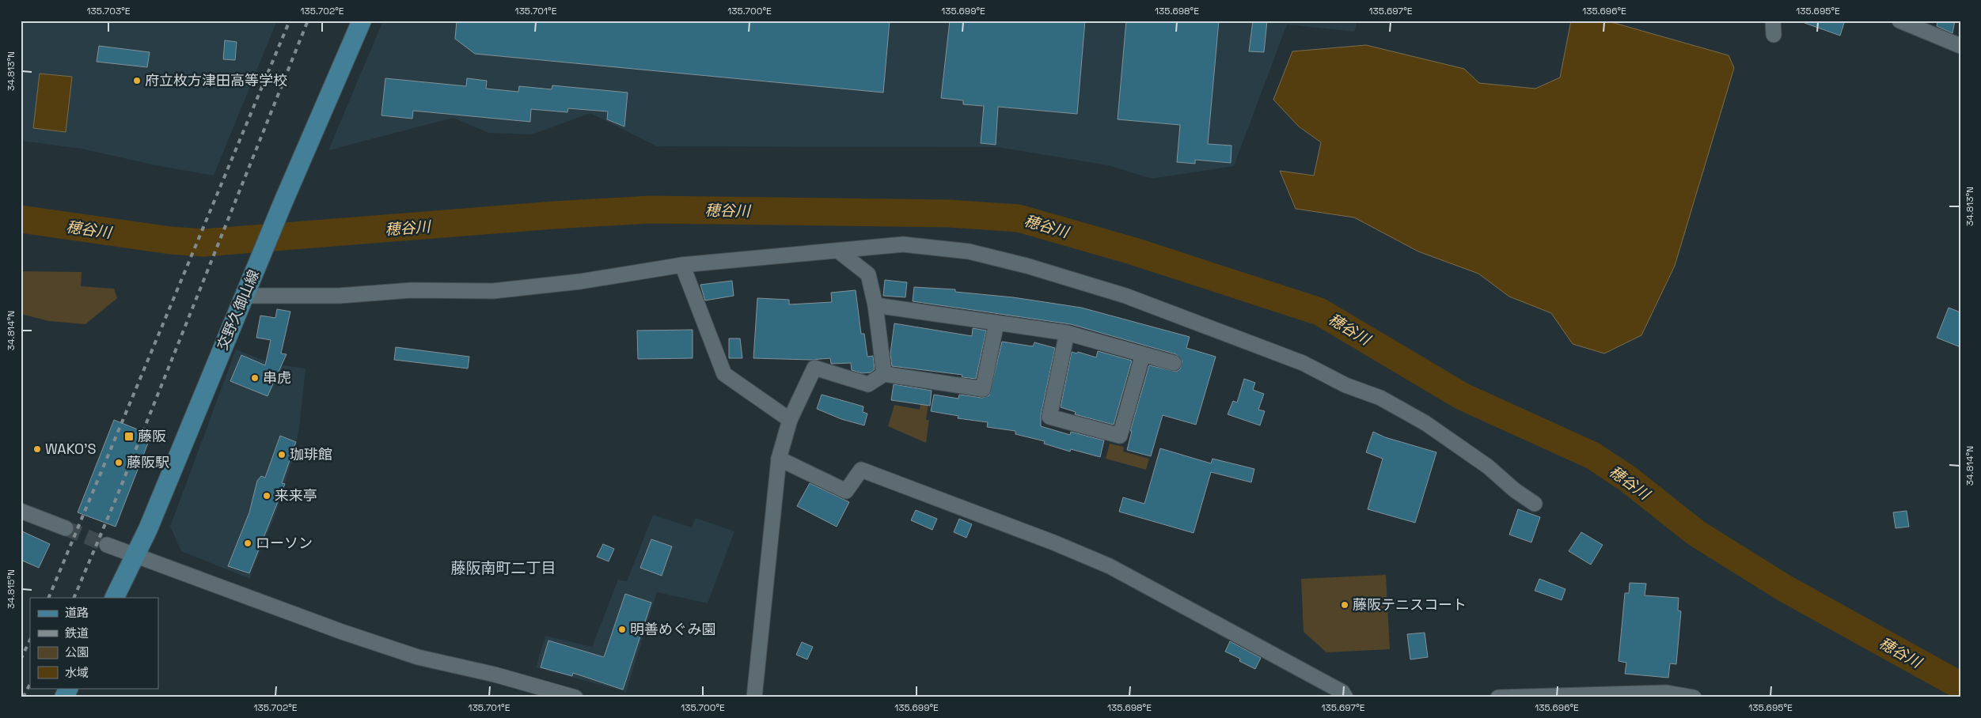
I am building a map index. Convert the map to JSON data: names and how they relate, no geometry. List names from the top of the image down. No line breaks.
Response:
{"streets":{"main road":["交野久御山線"]},"districts":["藤阪南町二丁目"],"water":["穂谷川"],"places":{"other":["府立枚方津田高等学校","串虎","WAKO'S","珈琲館","藤阪駅","来来亭","ローソン","藤阪テニスコート","明善めぐみ園"],"transit":["藤阪"]},"legend":["道路","鉄道","公園","水域"],"coordinates":["135.703°E","135.702°E","135.701°E","135.700°E","135.699°E","135.698°E","135.697°E","135.696°E","135.695°E","34.813°N","34.814°N","34.815°N"]}
